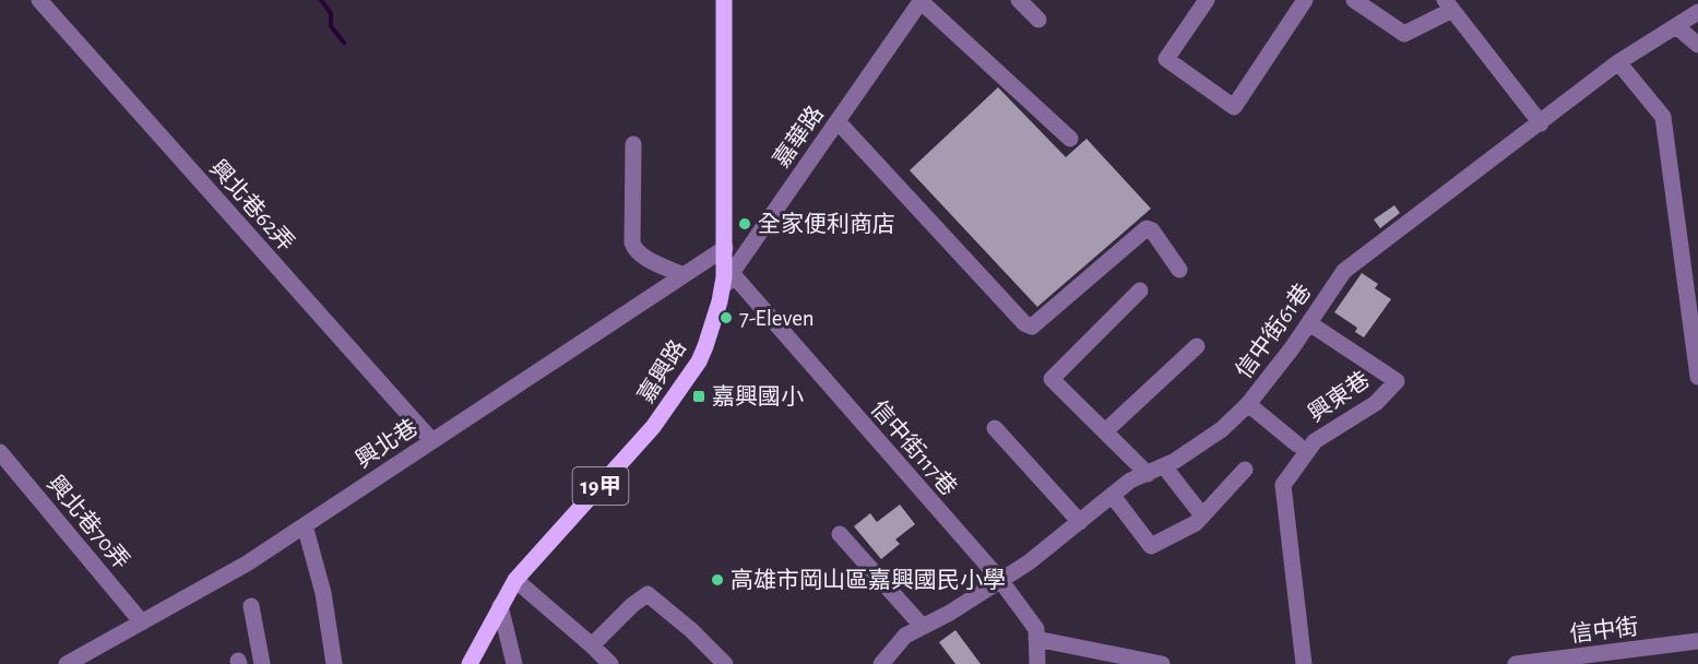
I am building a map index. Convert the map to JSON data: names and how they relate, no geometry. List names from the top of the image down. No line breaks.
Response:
{"streets":{"main road":["嘉興路","19甲"],"street":["嘉華路","興北巷62弄","信中街61巷","興東巷","興北巷","信中街117巷","興北巷70弄","信中街"]},"crossings":[["嘉華路","嘉興路"],["嘉華路","信中街117巷"],["興北巷62弄","興北巷"],["信中街61巷","興東巷"],["信中街61巷","信中街117巷"],["嘉興路","興北巷"],["興北巷","興北巷70弄"]],"places":{"other":["全家便利商店","7-Eleven","高雄市岡山區嘉興國民小學"],"transit":["嘉興國小"]}}
